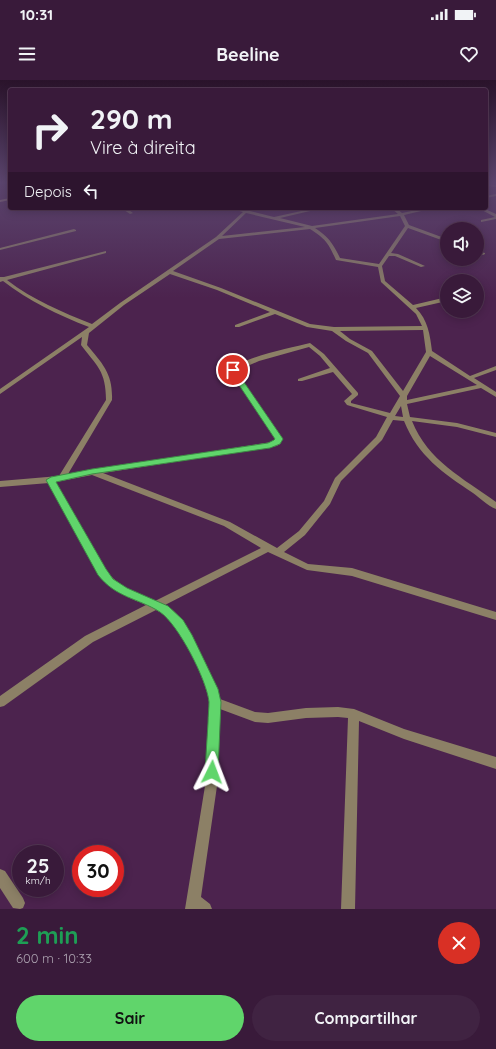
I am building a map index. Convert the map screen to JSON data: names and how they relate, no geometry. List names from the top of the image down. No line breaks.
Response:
{"page":{"status":"10:31","header":"Beeline","turn":["290 m","Vire à direita"],"then":"Depois","speed":"25 km/h","limit":"30","heading":["2 min","600 m · 10:33"],"buttons":["Sair","Compartilhar"]}}
